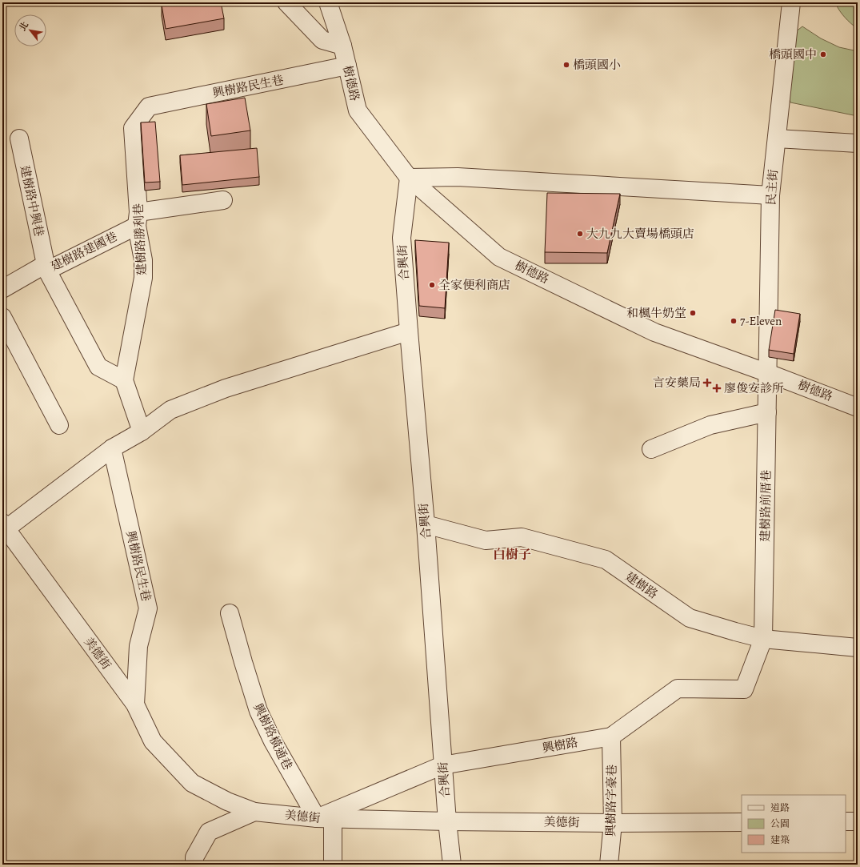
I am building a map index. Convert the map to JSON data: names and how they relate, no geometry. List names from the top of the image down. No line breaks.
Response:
{"streets":{"street":["樹德路","興樹路民生巷","民主街","建樹路中興巷","建樹路勝利巷","建樹路建國巷","合興街","建樹路前厝巷","建樹路","美德街","興樹路橫通巷","興樹路","興樹路字豪巷"]},"crossings":[["樹德路","興樹路民生巷"],["樹德路","民主街"],["樹德路","合興街"],["樹德路","建樹路前厝巷"],["興樹路民生巷","建樹路勝利巷"],["興樹路民生巷","美德街"],["民主街","建樹路前厝巷"],["建樹路中興巷","建樹路勝利巷"],["建樹路中興巷","建樹路建國巷"],["建樹路勝利巷","建樹路建國巷"],["合興街","建樹路"],["合興街","美德街"],["合興街","興樹路"],["建樹路前厝巷","建樹路"],["建樹路前厝巷","興樹路"],["建樹路","興樹路"],["美德街","興樹路橫通巷"],["美德街","興樹路"],["美德街","興樹路字豪巷"],["興樹路橫通巷","興樹路"],["興樹路","興樹路字豪巷"]],"districts":["白樹子"],"places":{"other":["橋頭國中","橋頭國小","大九九大賣場橋頭店","全家便利商店","和楓牛奶堂","7-Eleven"],"health":["言安藥局","廖俊安診所"]},"legend":["道路","公園","建築"],"north":"top left"}
